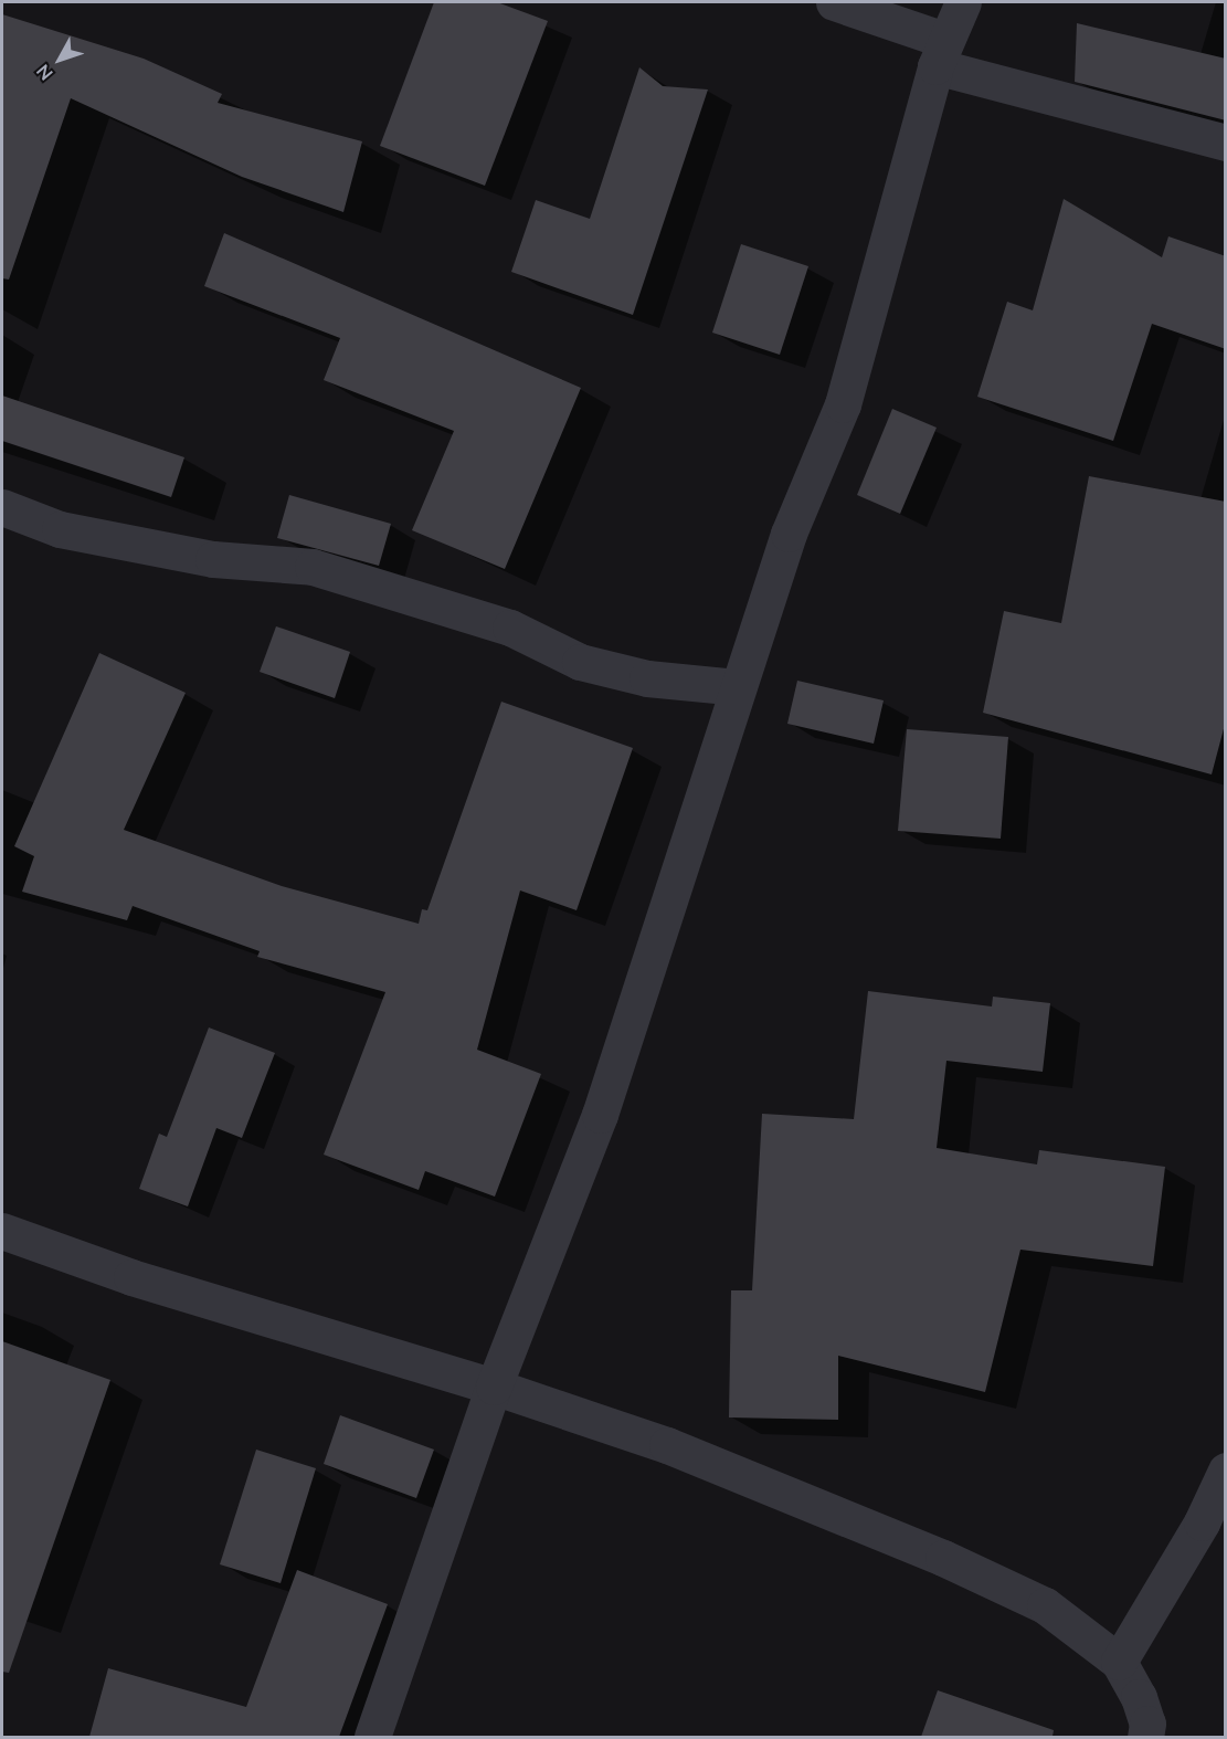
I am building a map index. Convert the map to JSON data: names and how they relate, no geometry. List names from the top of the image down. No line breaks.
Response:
{"north":"bottom left"}
